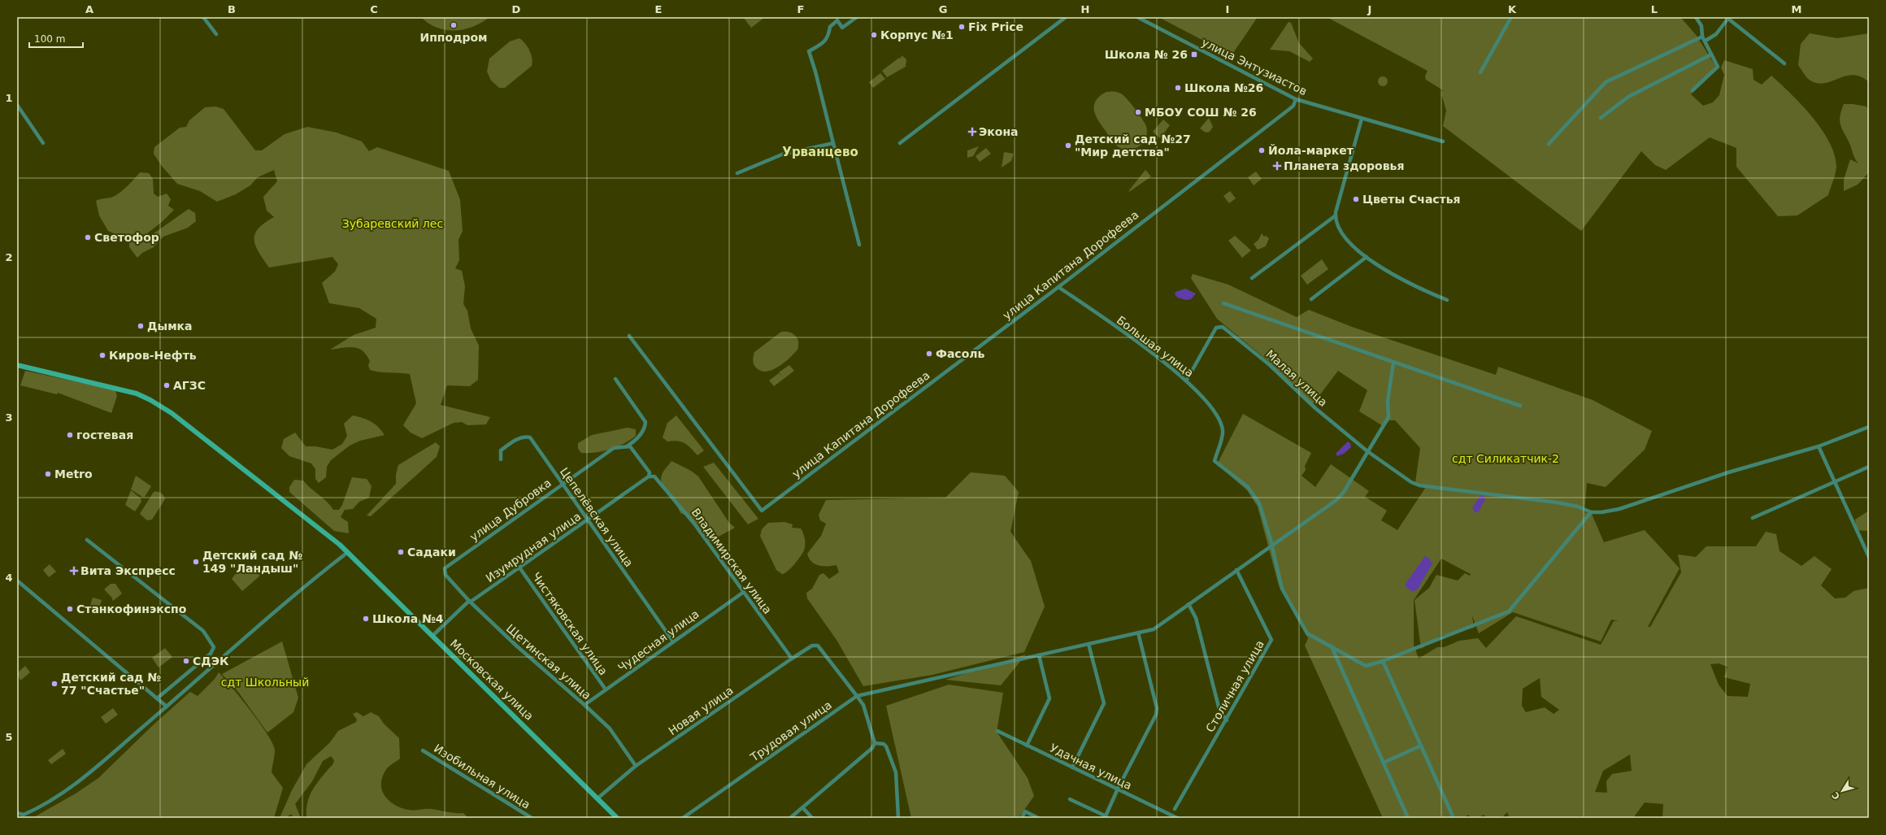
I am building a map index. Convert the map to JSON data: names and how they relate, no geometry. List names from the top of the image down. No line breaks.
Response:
{"streets":{"main road":["Московская улица"],"street":["улица Энтузиастов","улица Капитана Дорофеева","Большая улица","Малая улица","улица Дубровка","Цепелёвская улица","Изумрудная улица","Владимирская улица","Чистяковская улица","Чудесная улица","Щетинская улица","Столичная улица","Новая улица","Трудовая улица","Удачная улица","Изобильная улица"]},"crossings":[["улица Энтузиастов","улица Капитана Дорофеева"],["улица Капитана Дорофеева","Большая улица"],["Большая улица","Малая улица"],["улица Дубровка","Цепелёвская улица"],["улица Дубровка","Щетинская улица"],["Цепелёвская улица","Изумрудная улица"],["Цепелёвская улица","Чудесная улица"],["Изумрудная улица","Владимирская улица"],["Изумрудная улица","Чистяковская улица"],["Изумрудная улица","Щетинская улица"],["Изумрудная улица","Московская улица"],["Владимирская улица","Чудесная улица"],["Владимирская улица","Новая улица"],["Чистяковская улица","Чудесная улица"],["Чудесная улица","Щетинская улица"],["Щетинская улица","Новая улица"],["Московская улица","Новая улица"],["Новая улица","Трудовая улица"]],"districts":["Урванцево"],"parks":["Зубаревский лес","сдт Силикатчик-2","сдт Школьный"],"places":{"other":["Ипподром","Fix Price","Корпус №1","Школа №26","МБОУ СОШ № 26","Детский сад №27 \"Мир детства\"","Йола-маркет","Цветы Счастья","Светофор","Дымка","Фасоль","Киров-Нефть","АГЗС","гостевая","Metro","Садаки","Детский сад № 149 \"Ландыш\"","Станкофинэкспо","Школа №4","СДЭК","Детский сад № 77 \"Счастье\""],"transit":["Школа № 26"],"health":["Экона","Планета здоровья","Вита Экспресс"]},"scale_bar":"100 m","north":"bottom left","grid":{"columns":["A","B","C","D","E","F","G","H","I","J","K","L","M"],"rows":["1","2","3","4","5"]}}
